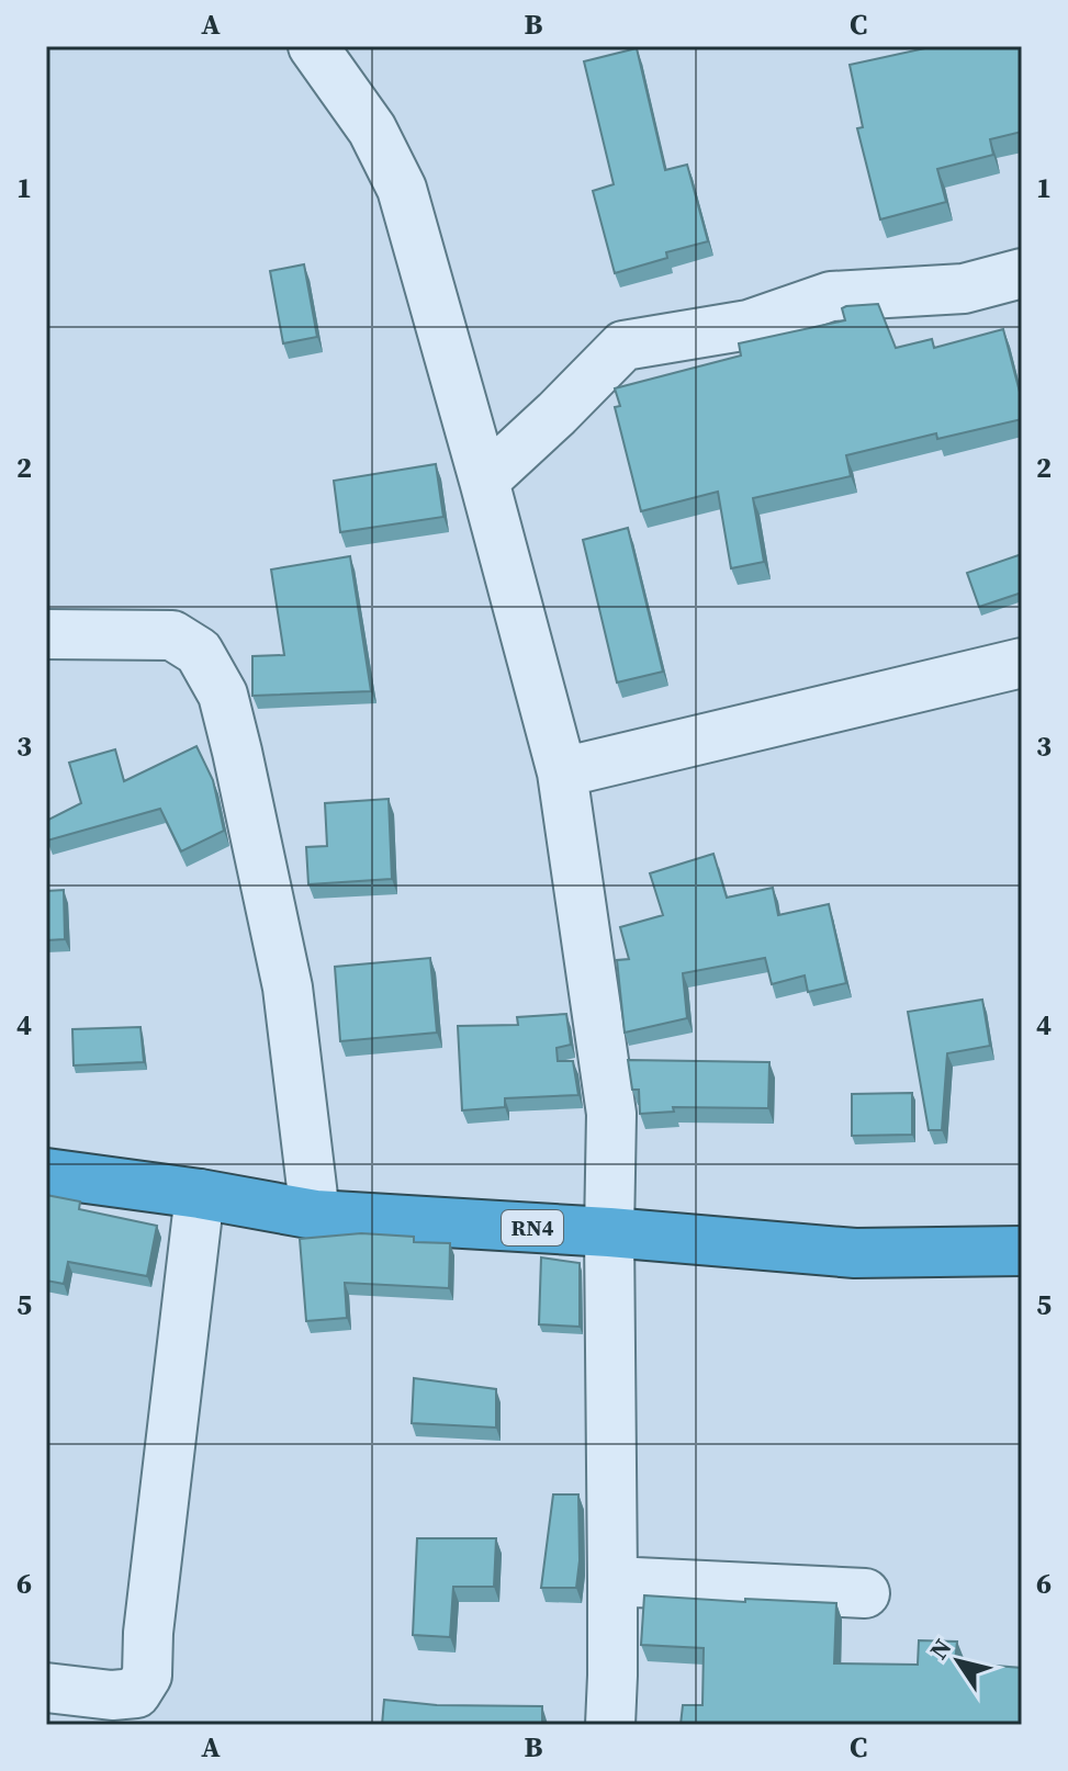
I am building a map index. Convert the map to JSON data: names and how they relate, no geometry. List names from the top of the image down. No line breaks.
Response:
{"streets":{"highway":["RN4"]},"north":"top left","grid":{"columns":["A","B","C"],"rows":["1","2","3","4","5","6"]}}
